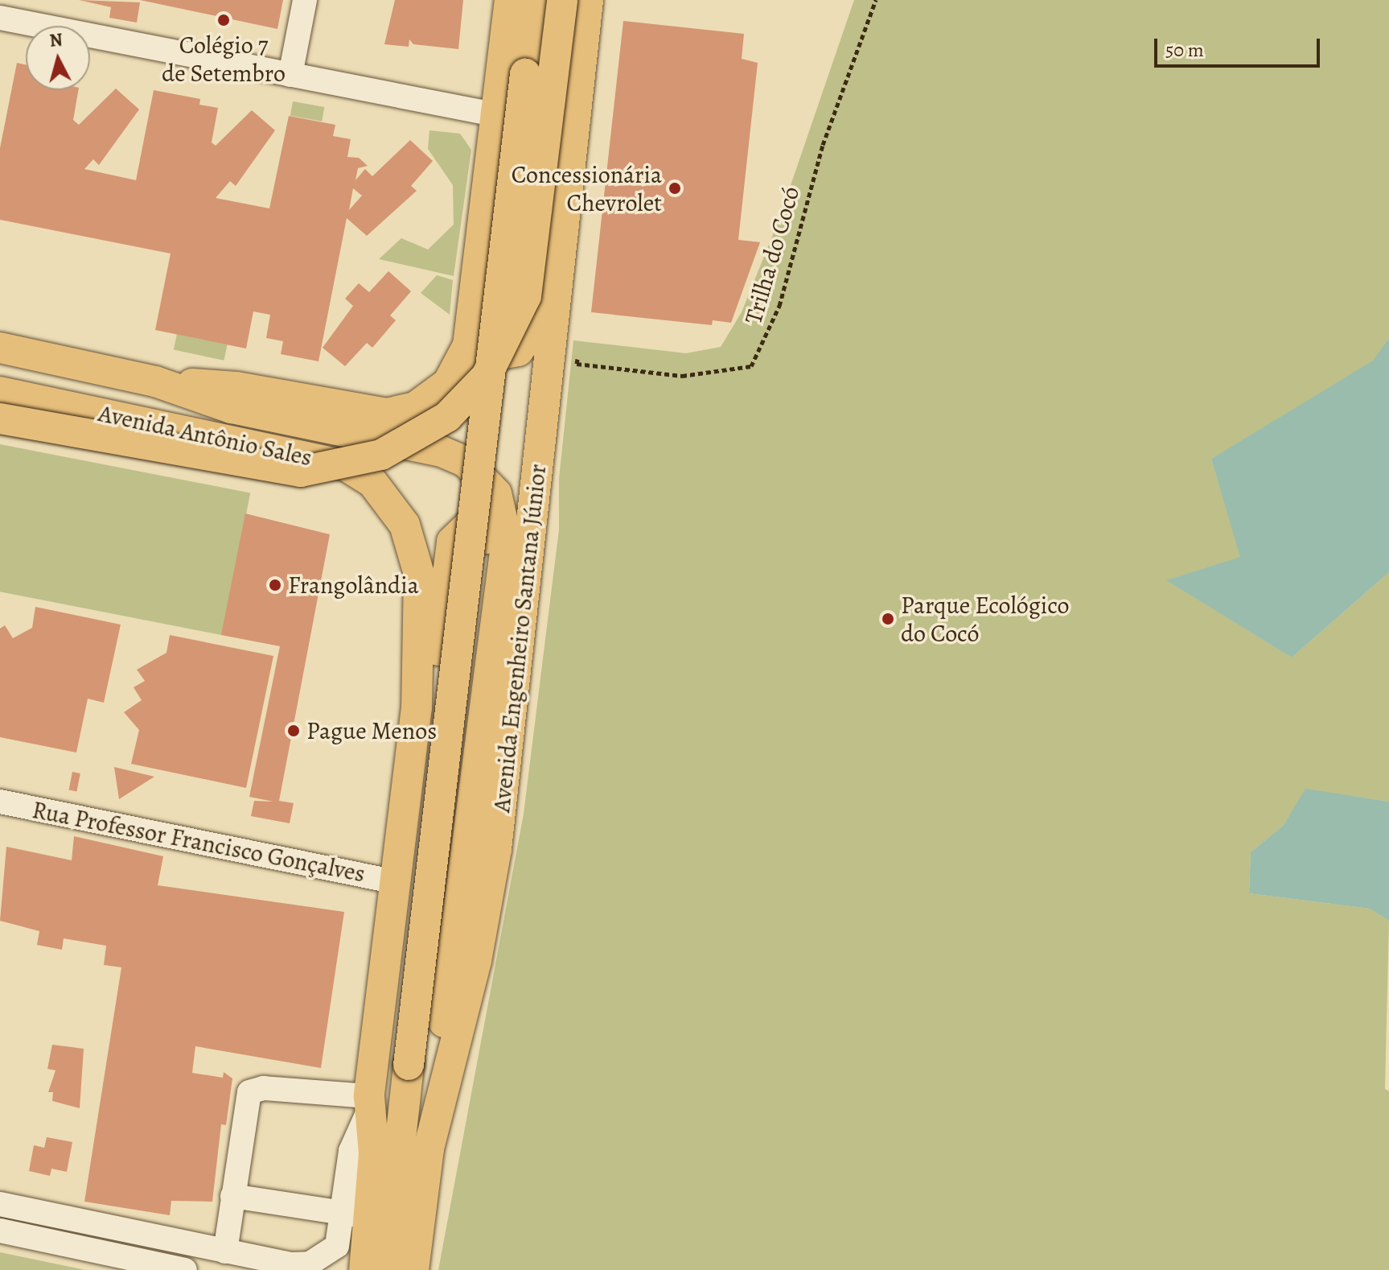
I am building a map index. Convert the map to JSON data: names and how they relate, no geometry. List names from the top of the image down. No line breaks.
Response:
{"streets":{"main road":["Avenida Antônio Sales","Avenida Engenheiro Santana Júnior"],"street":["Rua Professor Francisco Gonçalves"],"path":["Trilha do Cocó"]},"places":["Colégio 7 de Setembro","Concessionária Chevrolet","Frangolândia","Parque Ecológico do Cocó","Pague Menos"],"scale_bar":"50 m","north":"top"}
